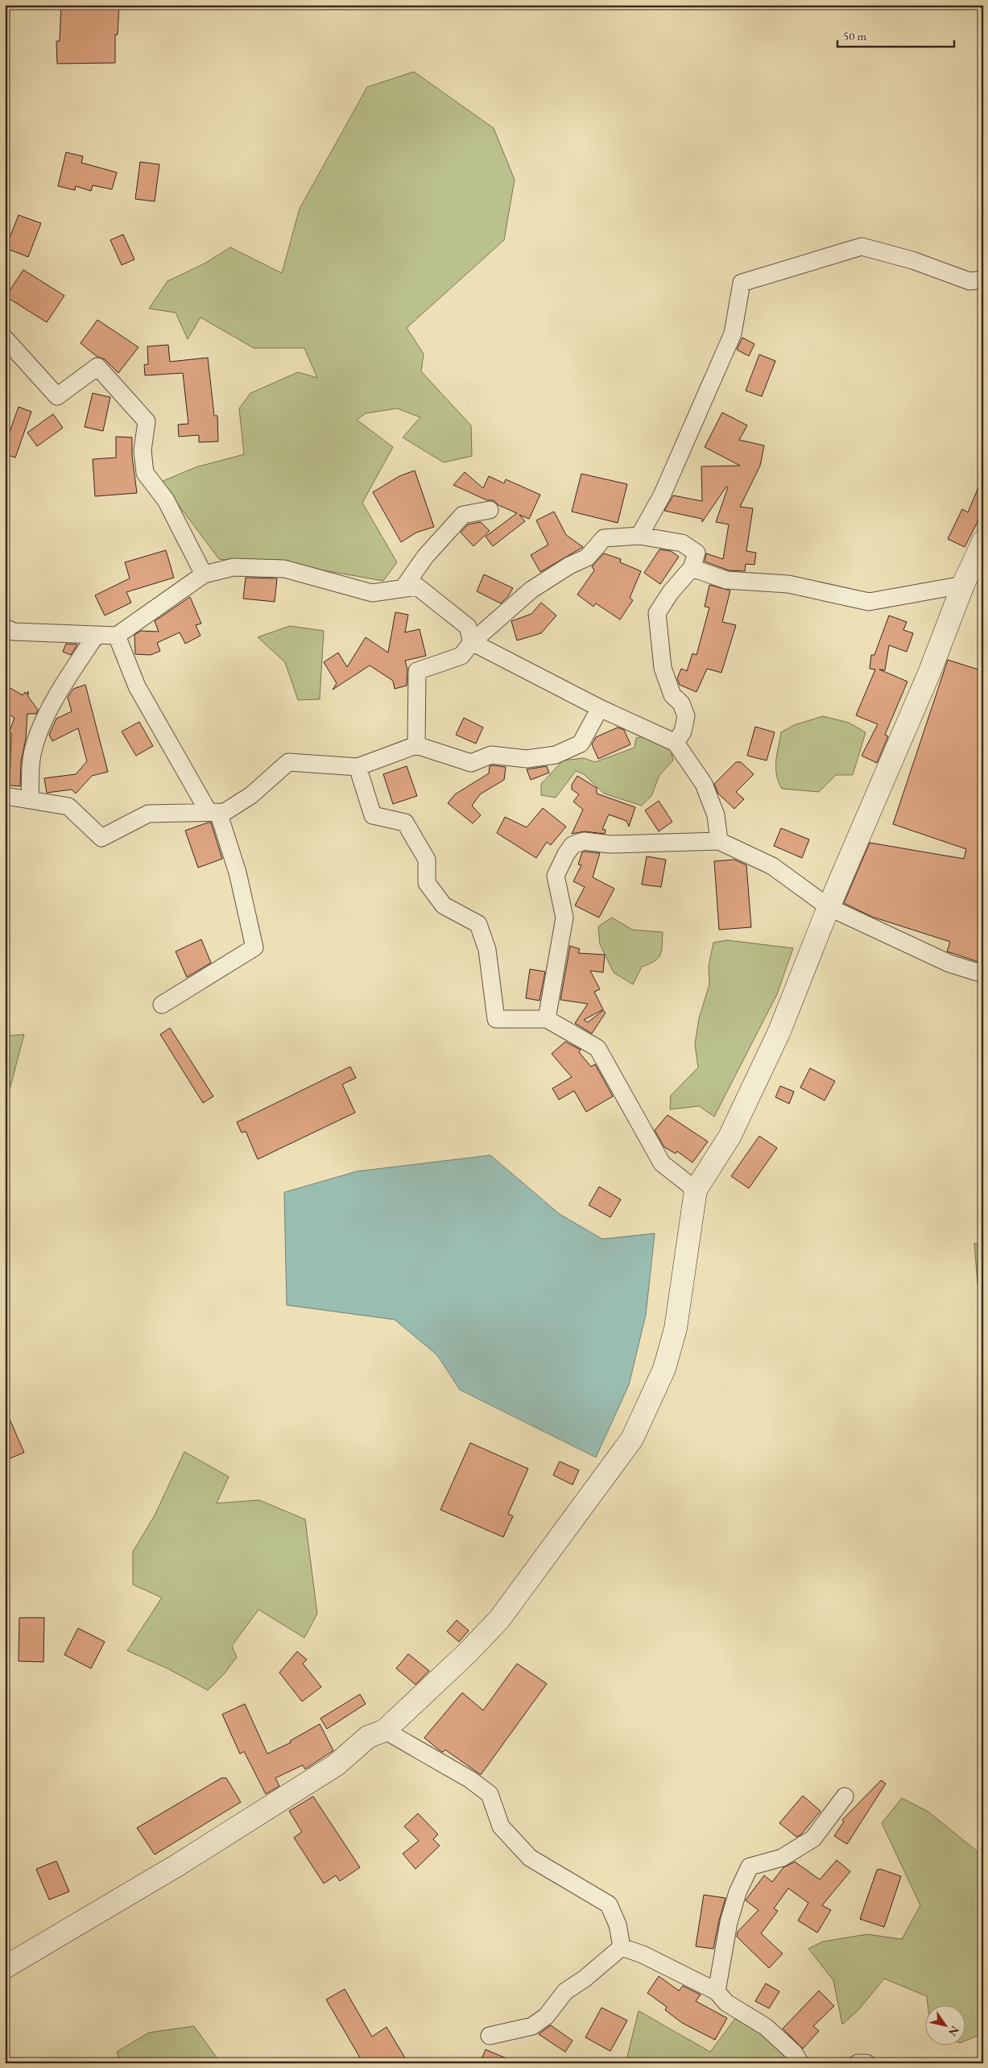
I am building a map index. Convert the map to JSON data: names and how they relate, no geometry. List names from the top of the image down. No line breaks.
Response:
{"scale_bar":"50 m","north":"bottom right"}
